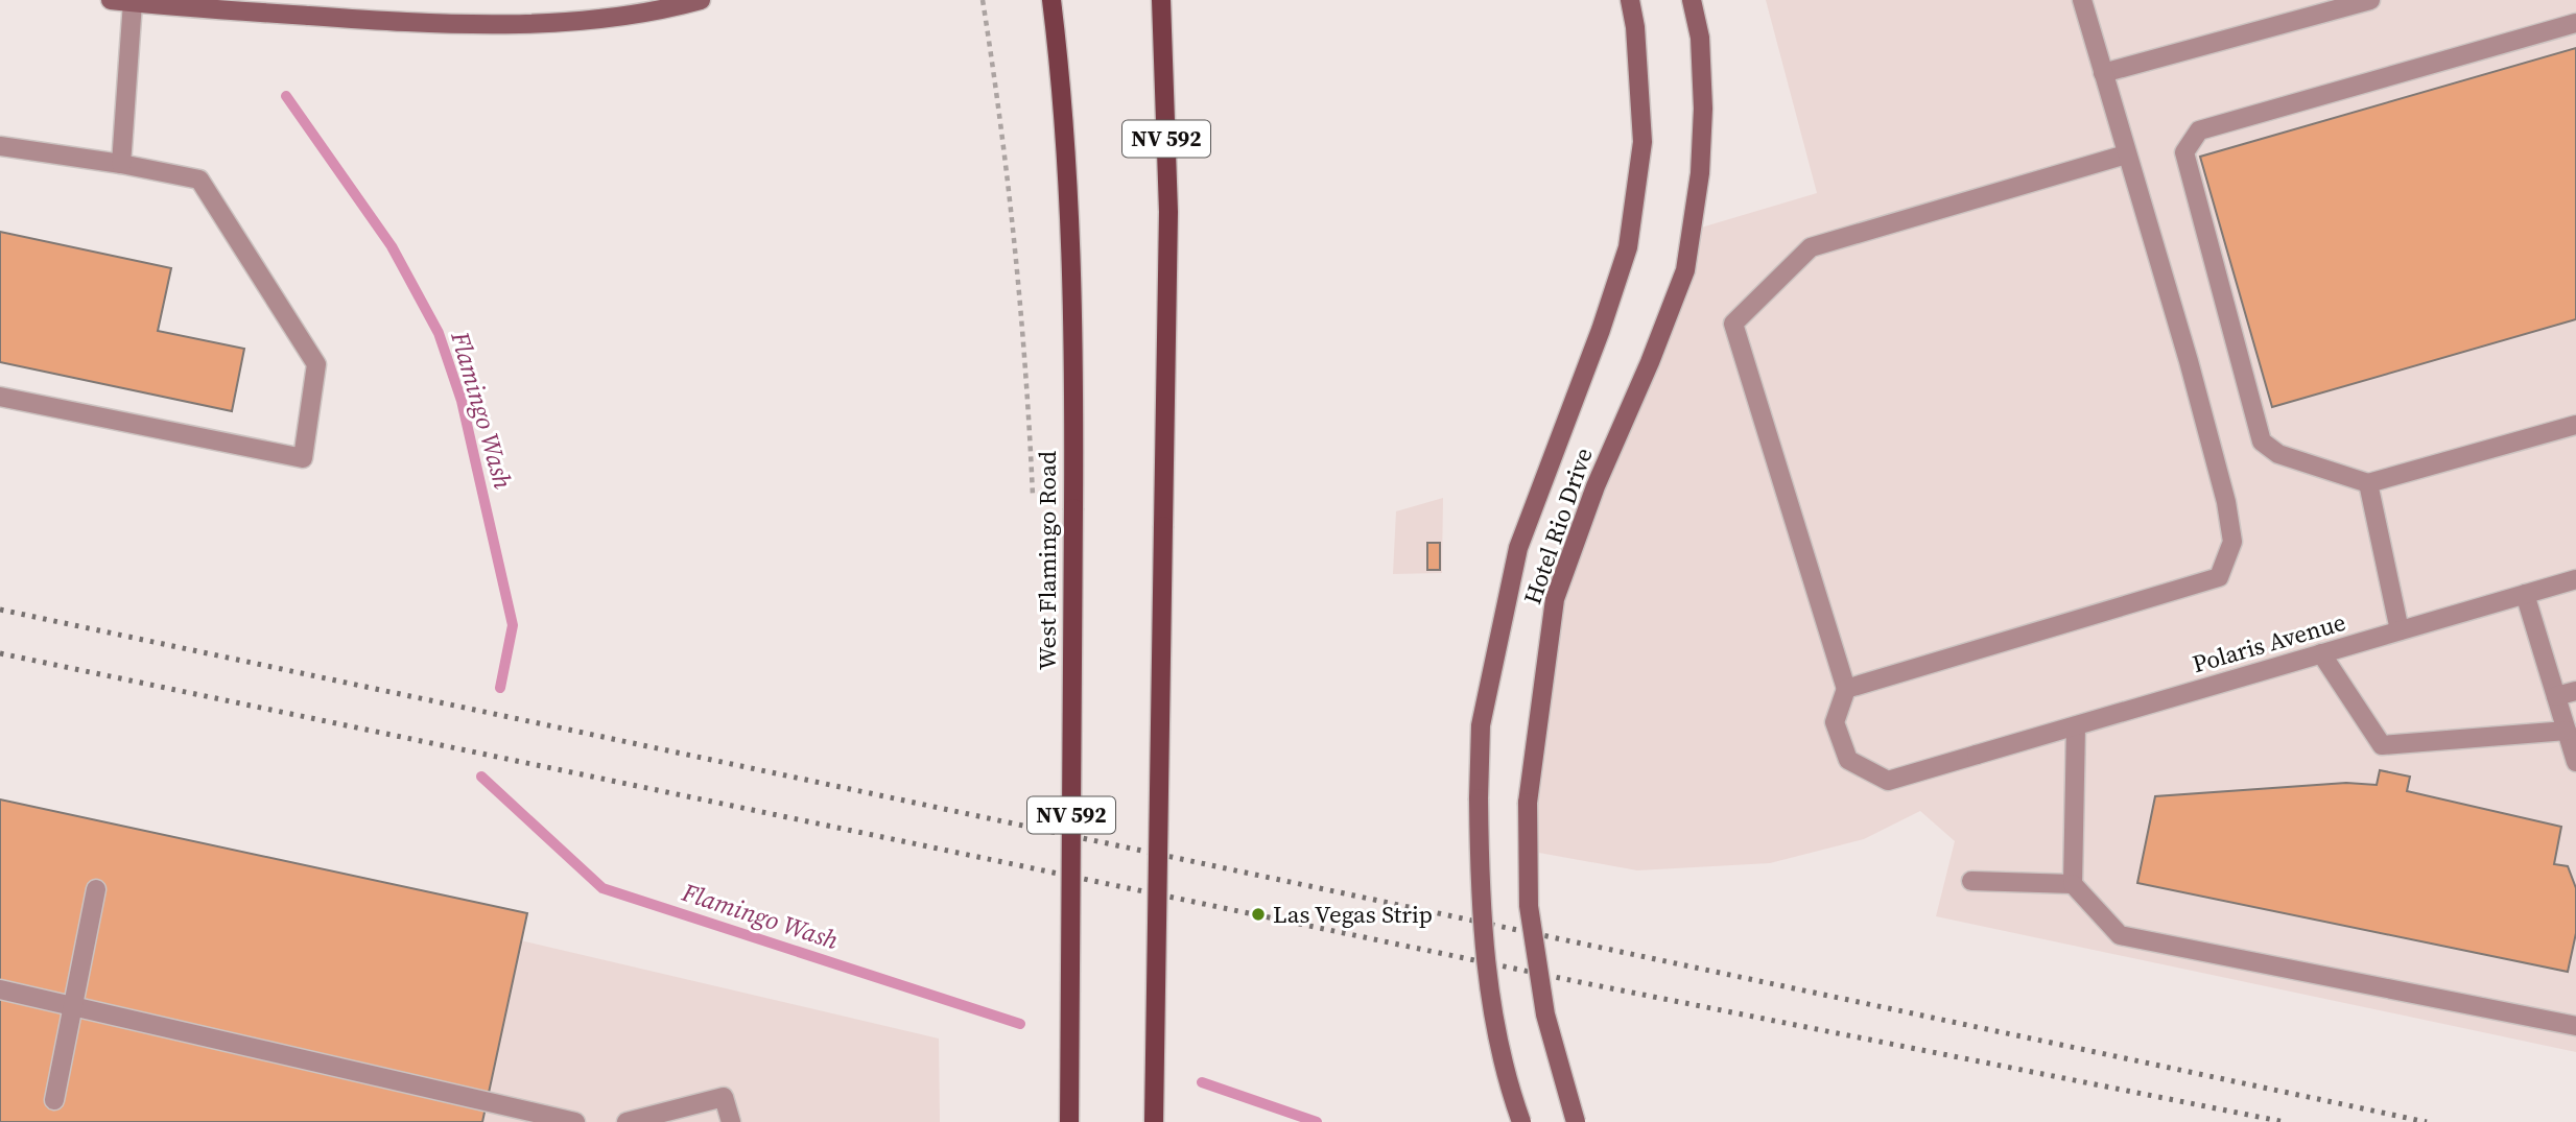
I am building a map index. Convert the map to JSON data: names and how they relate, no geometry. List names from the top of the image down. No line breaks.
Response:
{"streets":{"main road":["NV 592","Hotel Rio Drive","West Flamingo Road"],"street":["Polaris Avenue"]},"water":["Flamingo Wash"],"places":["Las Vegas Strip"]}
